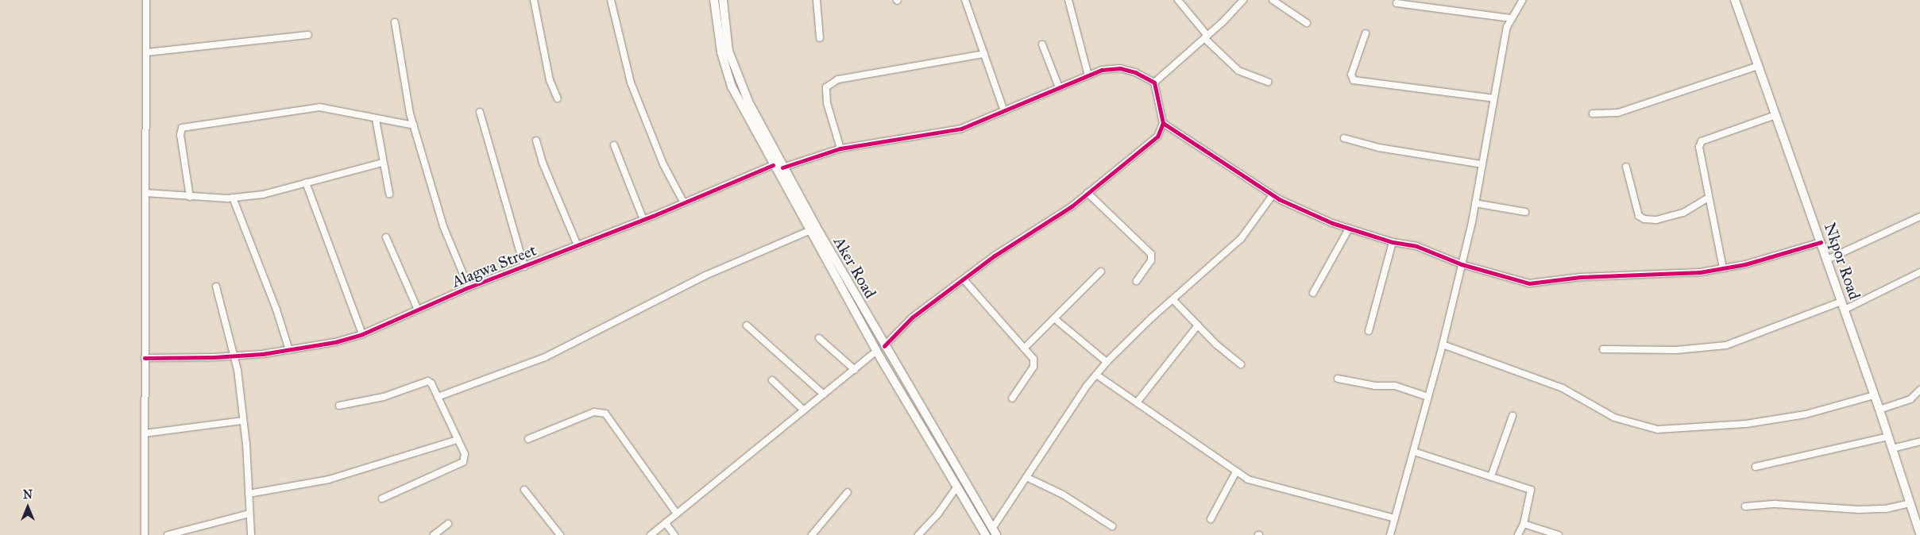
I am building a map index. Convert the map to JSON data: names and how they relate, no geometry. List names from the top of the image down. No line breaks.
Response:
{"streets":{"street":["Nkpor Road","Alagwa Street","Aker Road"]},"crossings":[["Alagwa Street","Aker Road"]],"north":"top"}
